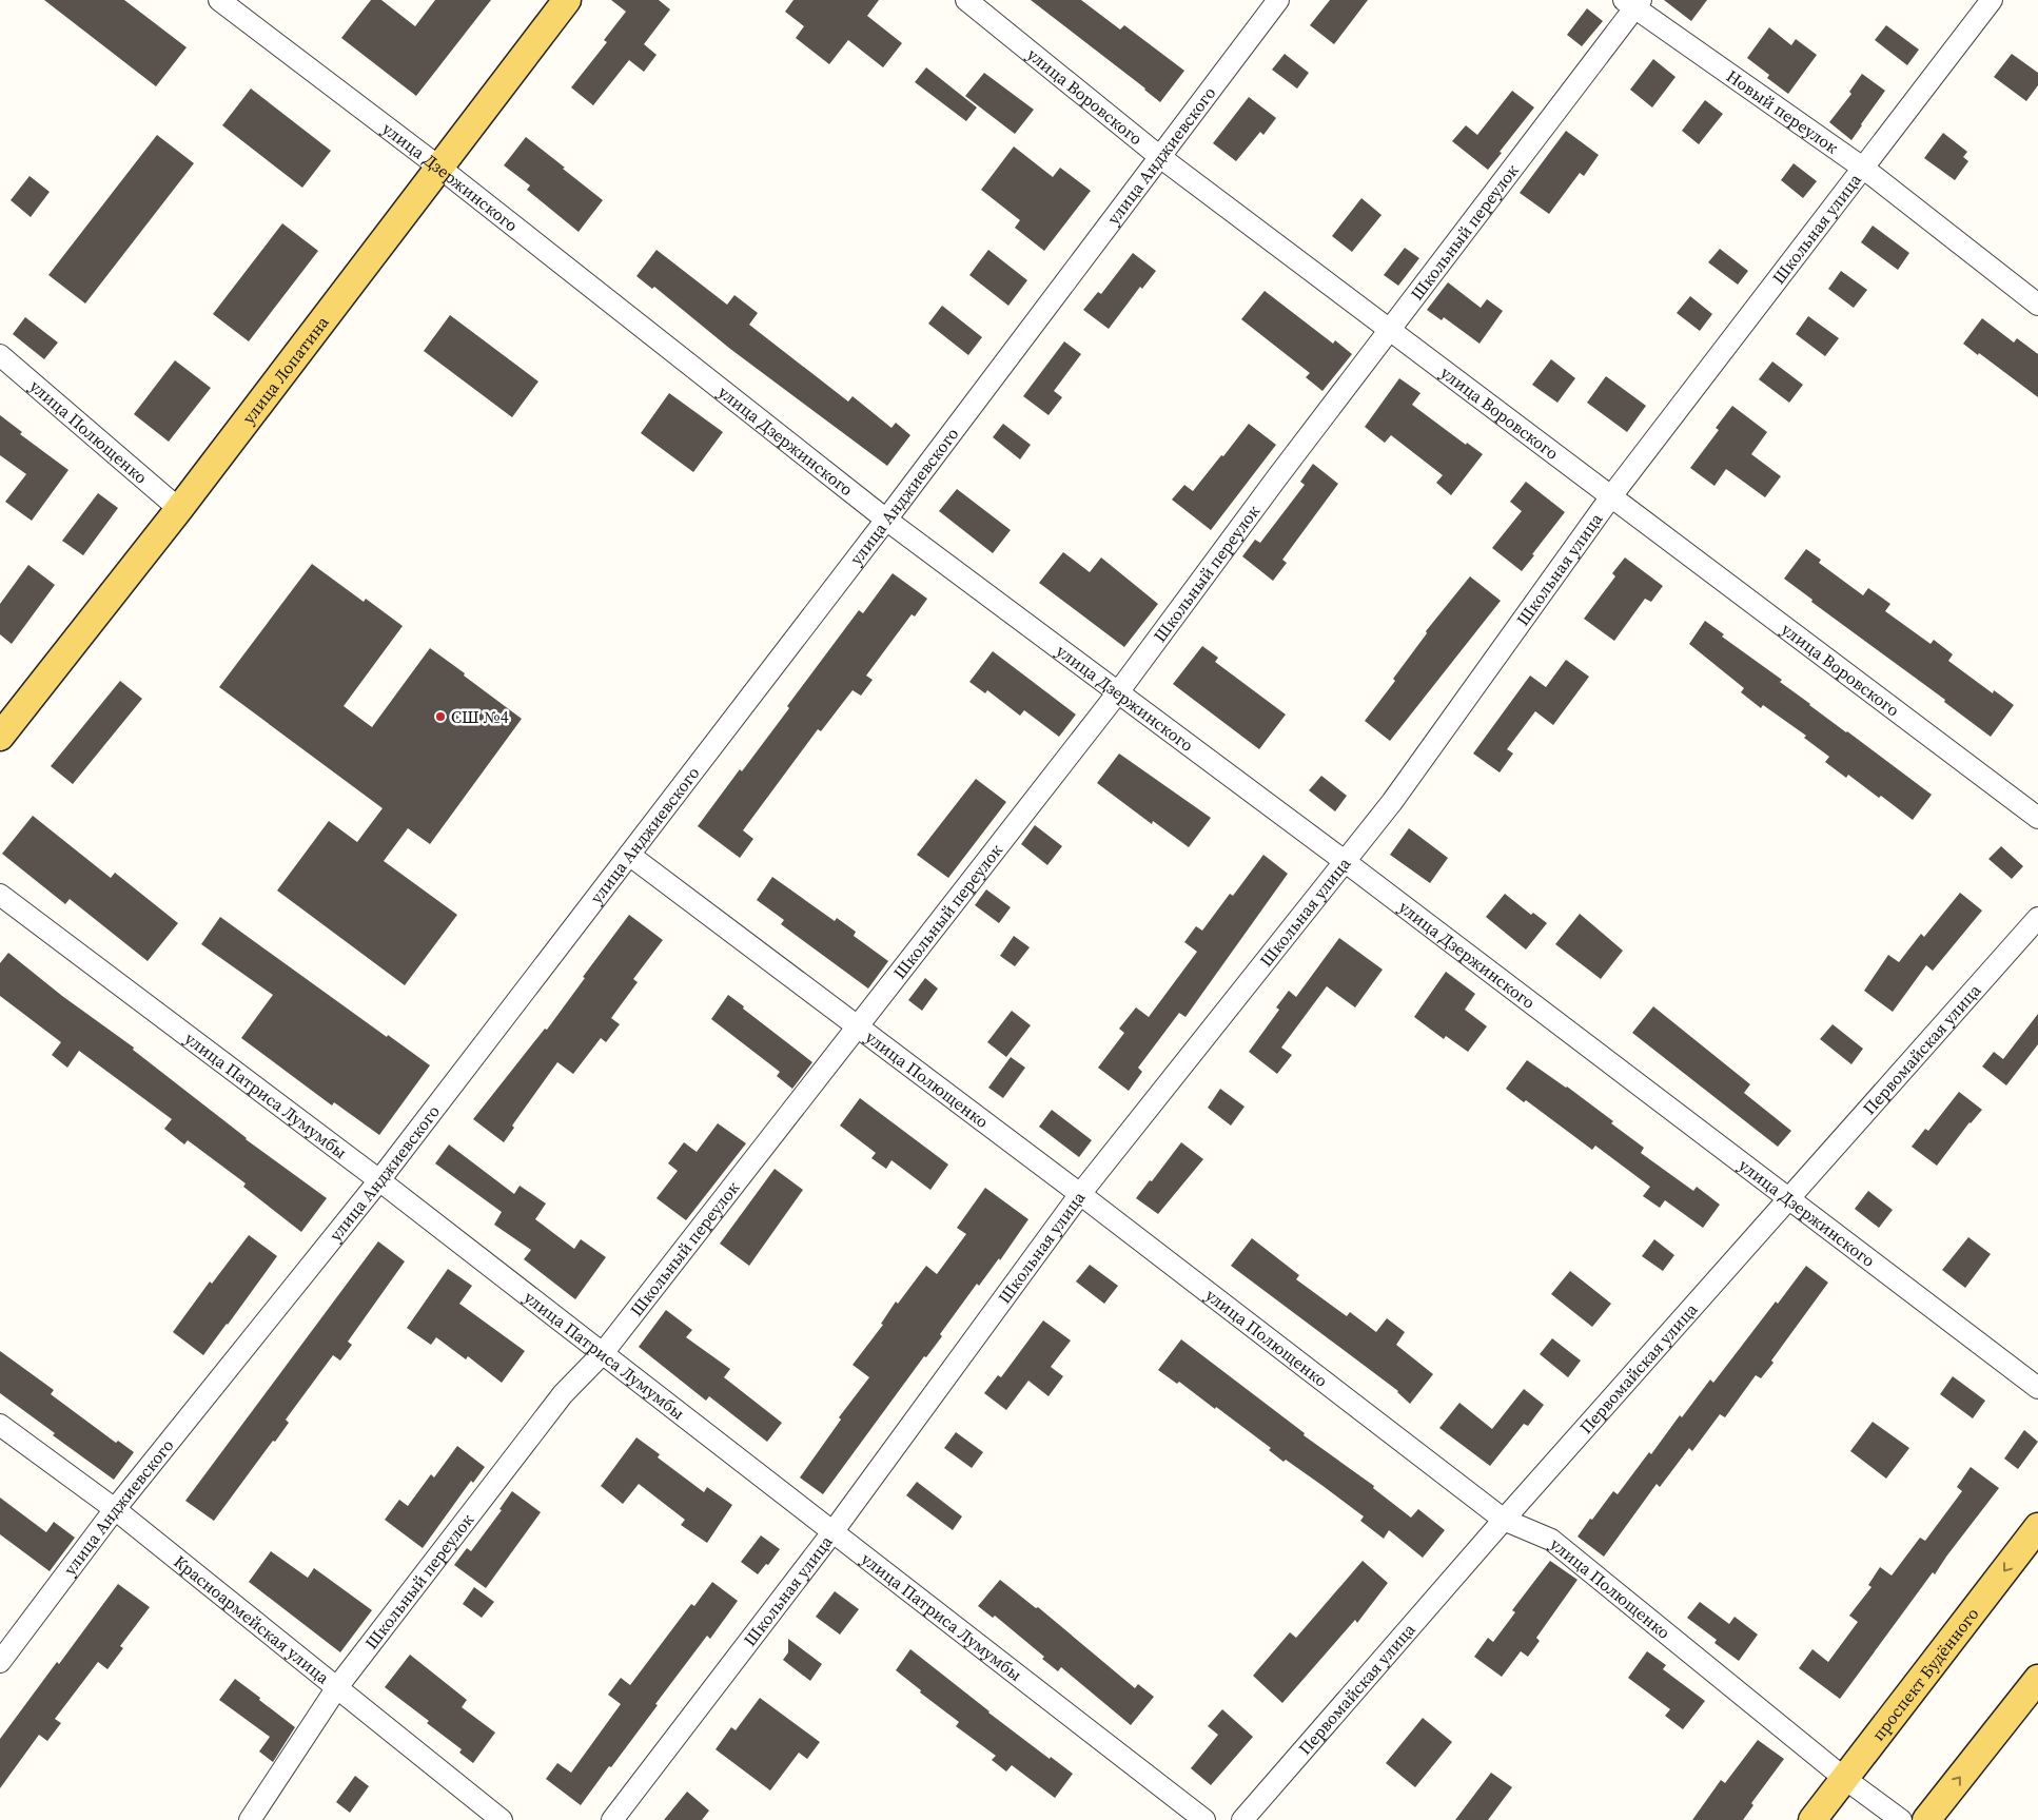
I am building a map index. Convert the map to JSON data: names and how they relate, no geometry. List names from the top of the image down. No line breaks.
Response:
{"streets":{"main road":["улица Лопатина","проспект Будённого"],"street":["улица Воровского","Новый переулок","улица Анджиевского","улица Дзержинского","Школьная улица","Школьный переулок","улица Полющенко","Первомайская улица","улица Патриса Лумумбы","Красноармейская улица"]},"crossings":[["улица Воровского","улица Анджиевского"],["улица Воровского","Школьная улица"],["улица Воровского","Школьный переулок"],["Новый переулок","Школьная улица"],["Новый переулок","Школьный переулок"],["улица Анджиевского","улица Дзержинского"],["улица Анджиевского","улица Полющенко"],["улица Анджиевского","улица Патриса Лумумбы"],["улица Анджиевского","Красноармейская улица"],["улица Дзержинского","Школьная улица"],["улица Дзержинского","Школьный переулок"],["улица Дзержинского","улица Лопатина"],["улица Дзержинского","Первомайская улица"],["Школьная улица","улица Полющенко"],["Школьная улица","улица Патриса Лумумбы"],["Школьный переулок","улица Полющенко"],["Школьный переулок","улица Патриса Лумумбы"],["Школьный переулок","Красноармейская улица"],["улица Лопатина","улица Полющенко"],["улица Полющенко","Первомайская улица"],["улица Полющенко","проспект Будённого"]],"places":["СШ №4"]}
